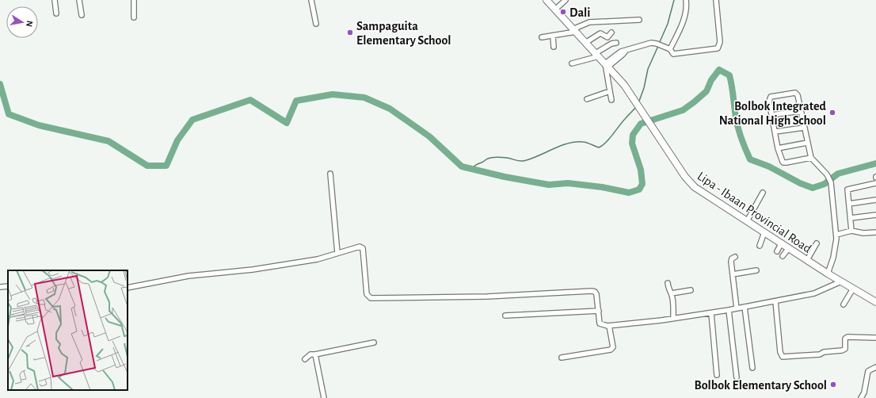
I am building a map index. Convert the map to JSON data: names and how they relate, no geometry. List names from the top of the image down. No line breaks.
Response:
{"streets":{"main road":["Lipa - Ibaan Provincial Road"]},"places":["Dali","Sampaguita Elementary School","Bolbok Integrated National High School","Bolbok Elementary School"],"north":"right"}
